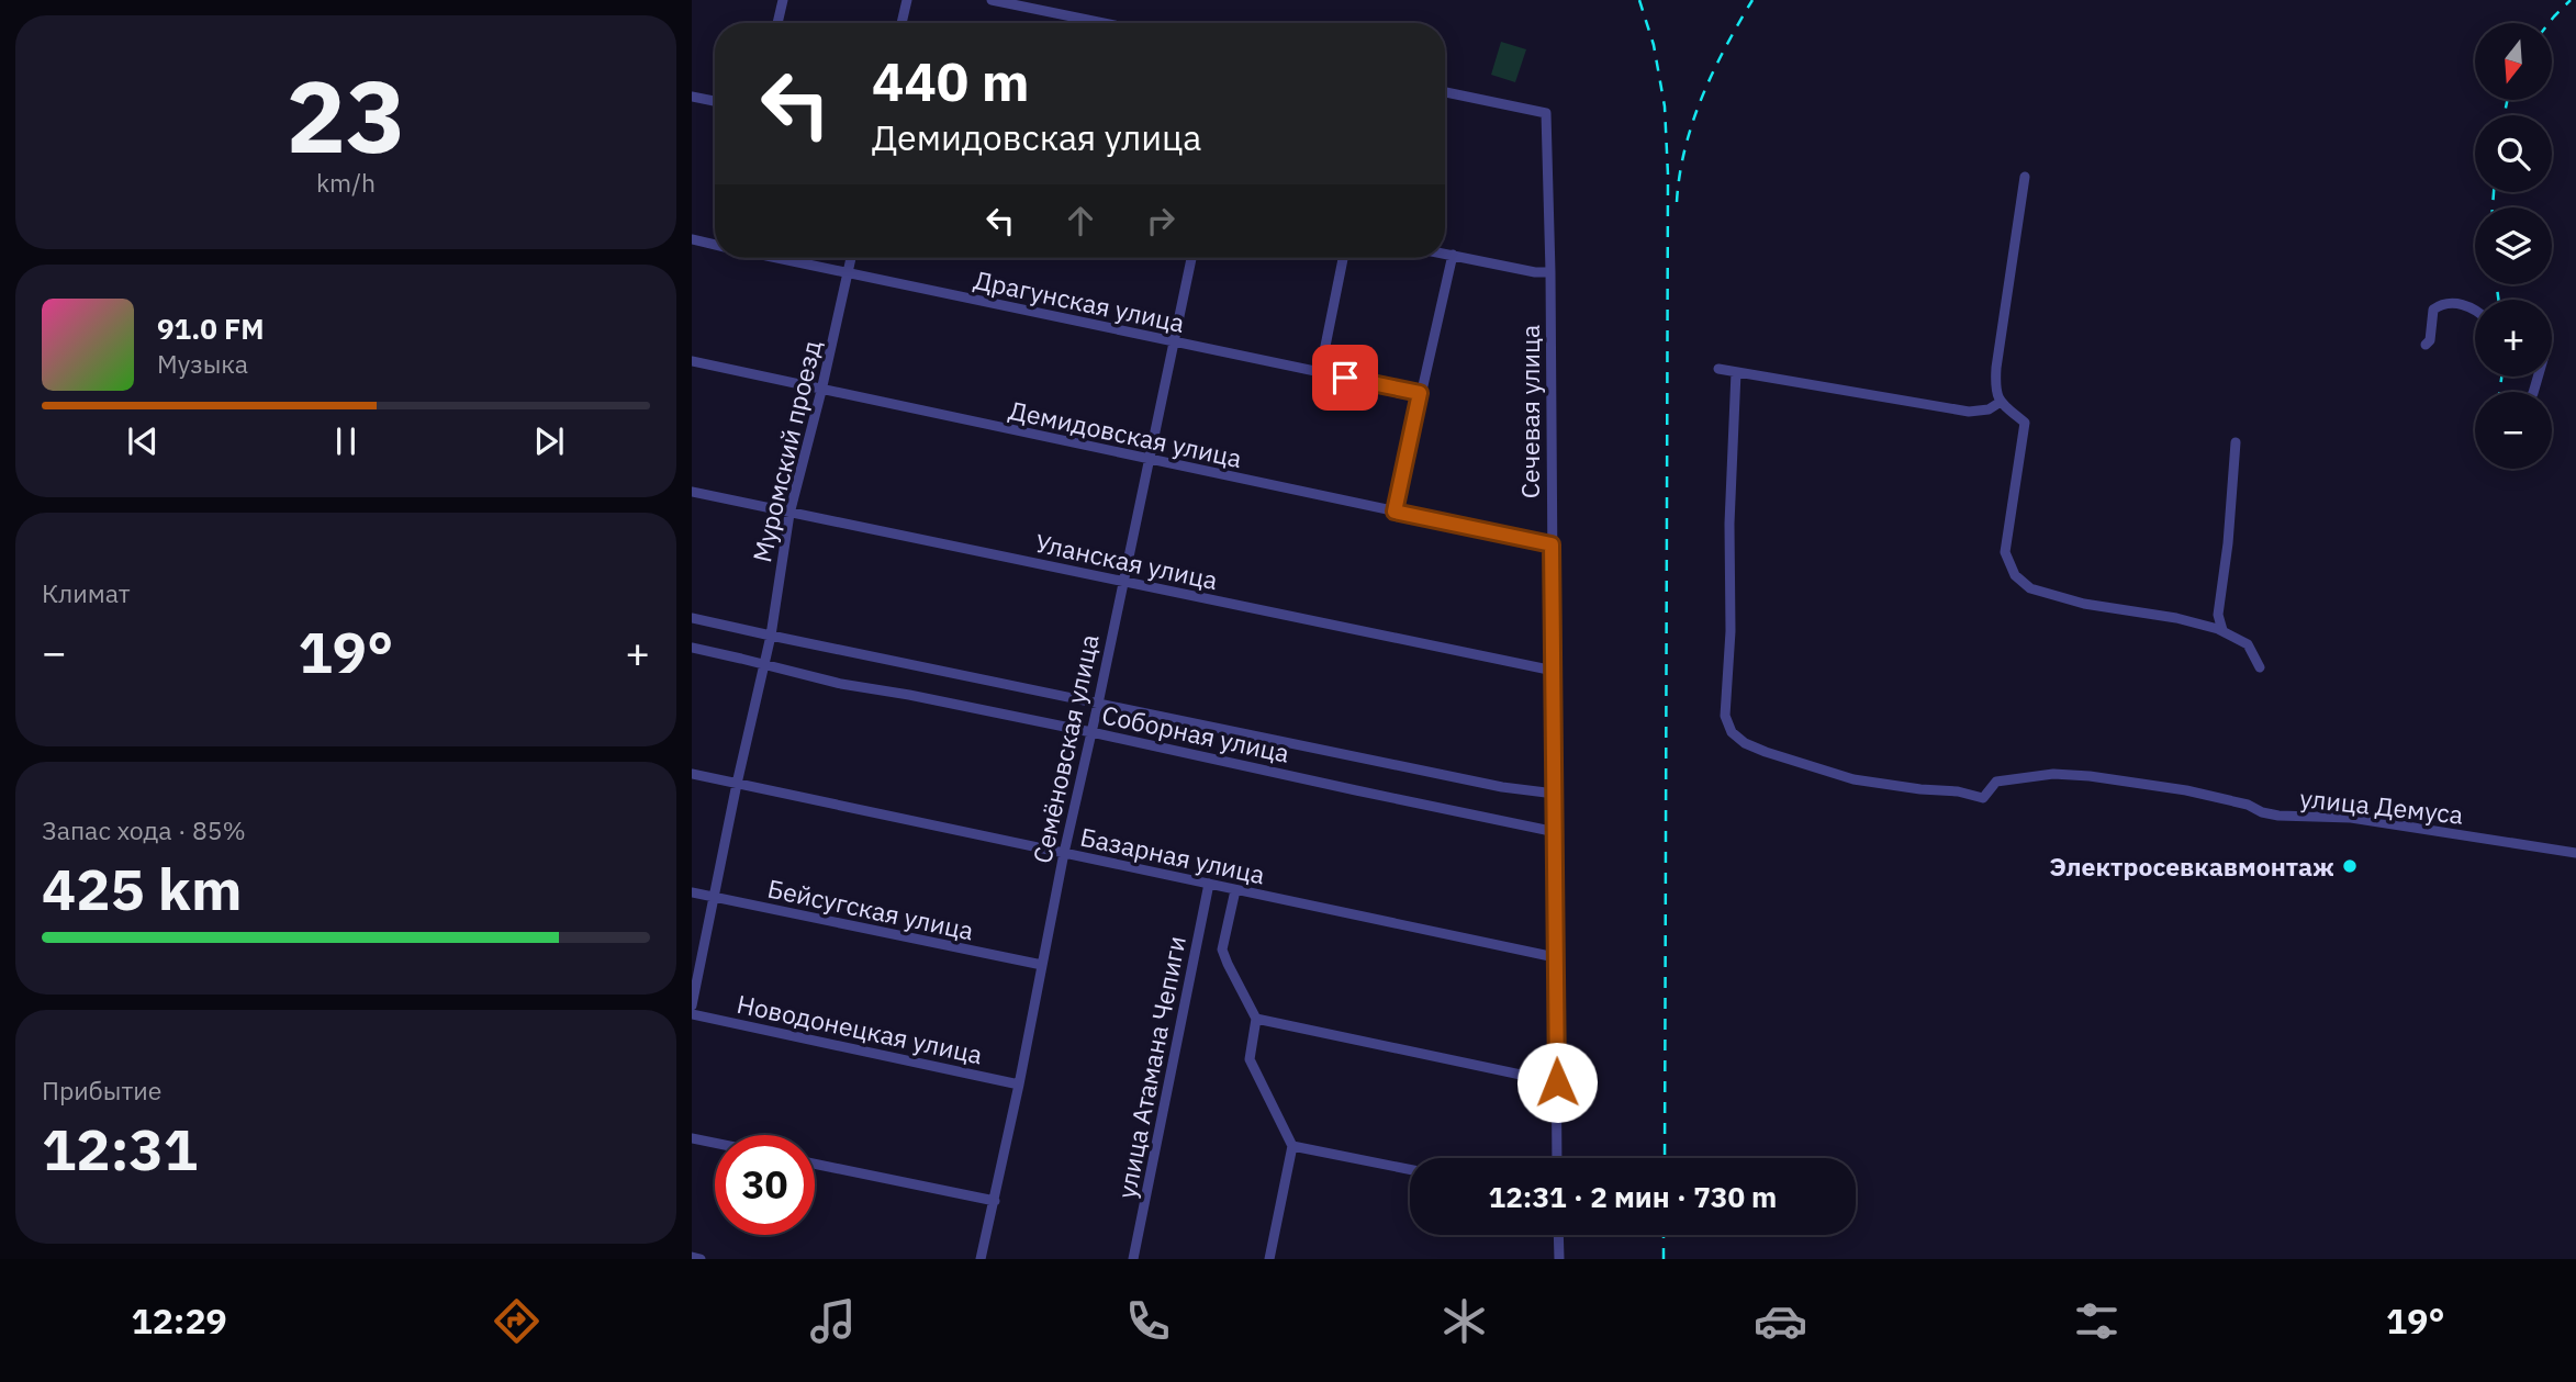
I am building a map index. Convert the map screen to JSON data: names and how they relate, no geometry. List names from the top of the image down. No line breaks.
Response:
{"streets":{"street":["Драгунская улица","Сечевая улица","Демидовская улица","Муромский проезд","Уланская улица","Соборная улица","Семёновская улица","улица Демуса","Базарная улица","Бейсугская улица","Новодонецкая улица","улица Атамана Чепиги"]},"crossings":[["Драгунская улица","Муромский проезд"],["Драгунская улица","Семёновская улица"],["Сечевая улица","Демидовская улица"],["Сечевая улица","Уланская улица"],["Сечевая улица","Соборная улица"],["Сечевая улица","Базарная улица"],["Демидовская улица","Муромский проезд"],["Демидовская улица","Семёновская улица"],["Муромский проезд","Уланская улица"],["Муромский проезд","Соборная улица"],["Муромский проезд","Базарная улица"],["Муромский проезд","Бейсугская улица"],["Уланская улица","Семёновская улица"],["Соборная улица","Семёновская улица"],["Семёновская улица","Базарная улица"],["Семёновская улица","Бейсугская улица"],["Семёновская улица","Новодонецкая улица"],["Базарная улица","улица Атамана Чепиги"]],"places":["Электросевкавмонтаж"],"north":"bottom","page":{"tile":[["23","km/h"],"Климат",["Запас хода · 85%","425 km"],["Прибытие","12:31"]],"map_buttons":["+","−"],"turn":["440 m","Демидовская улица"],"song":["91.0 FM","Музыка"],"heat":["−","19°","+"],"limit":"30","trip":"12:31 · 2 мин · 730 m","tabs":["12:29","19°"]}}
